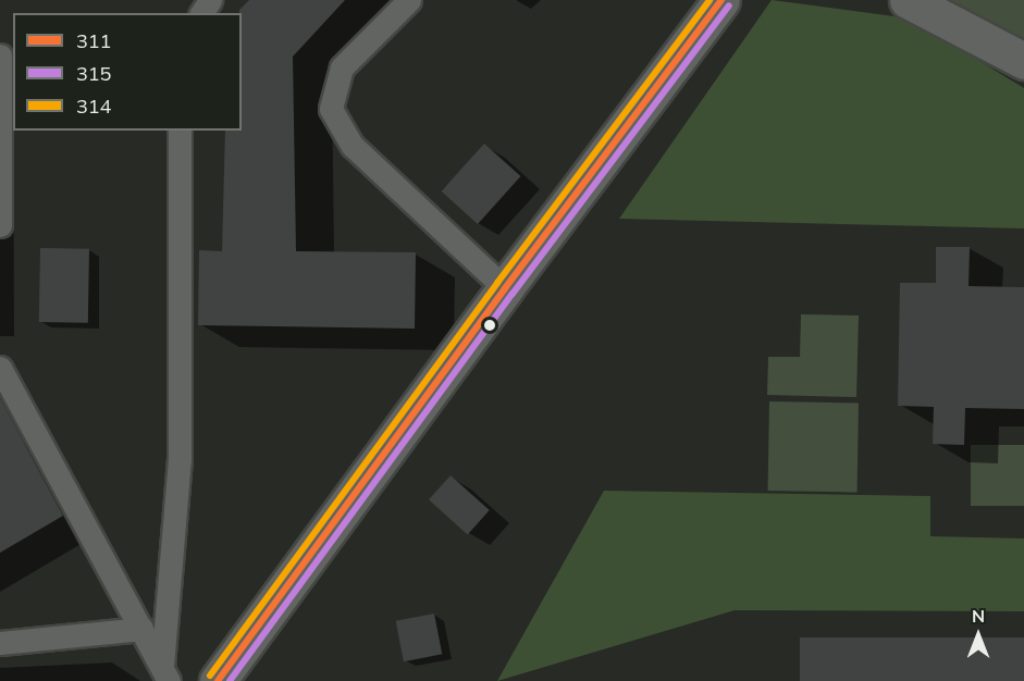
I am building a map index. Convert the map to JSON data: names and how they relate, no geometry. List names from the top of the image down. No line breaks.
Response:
{"lines":["transit line 311","transit line 314","transit line 315"],"legend":["311","315","314"],"north":"top"}
